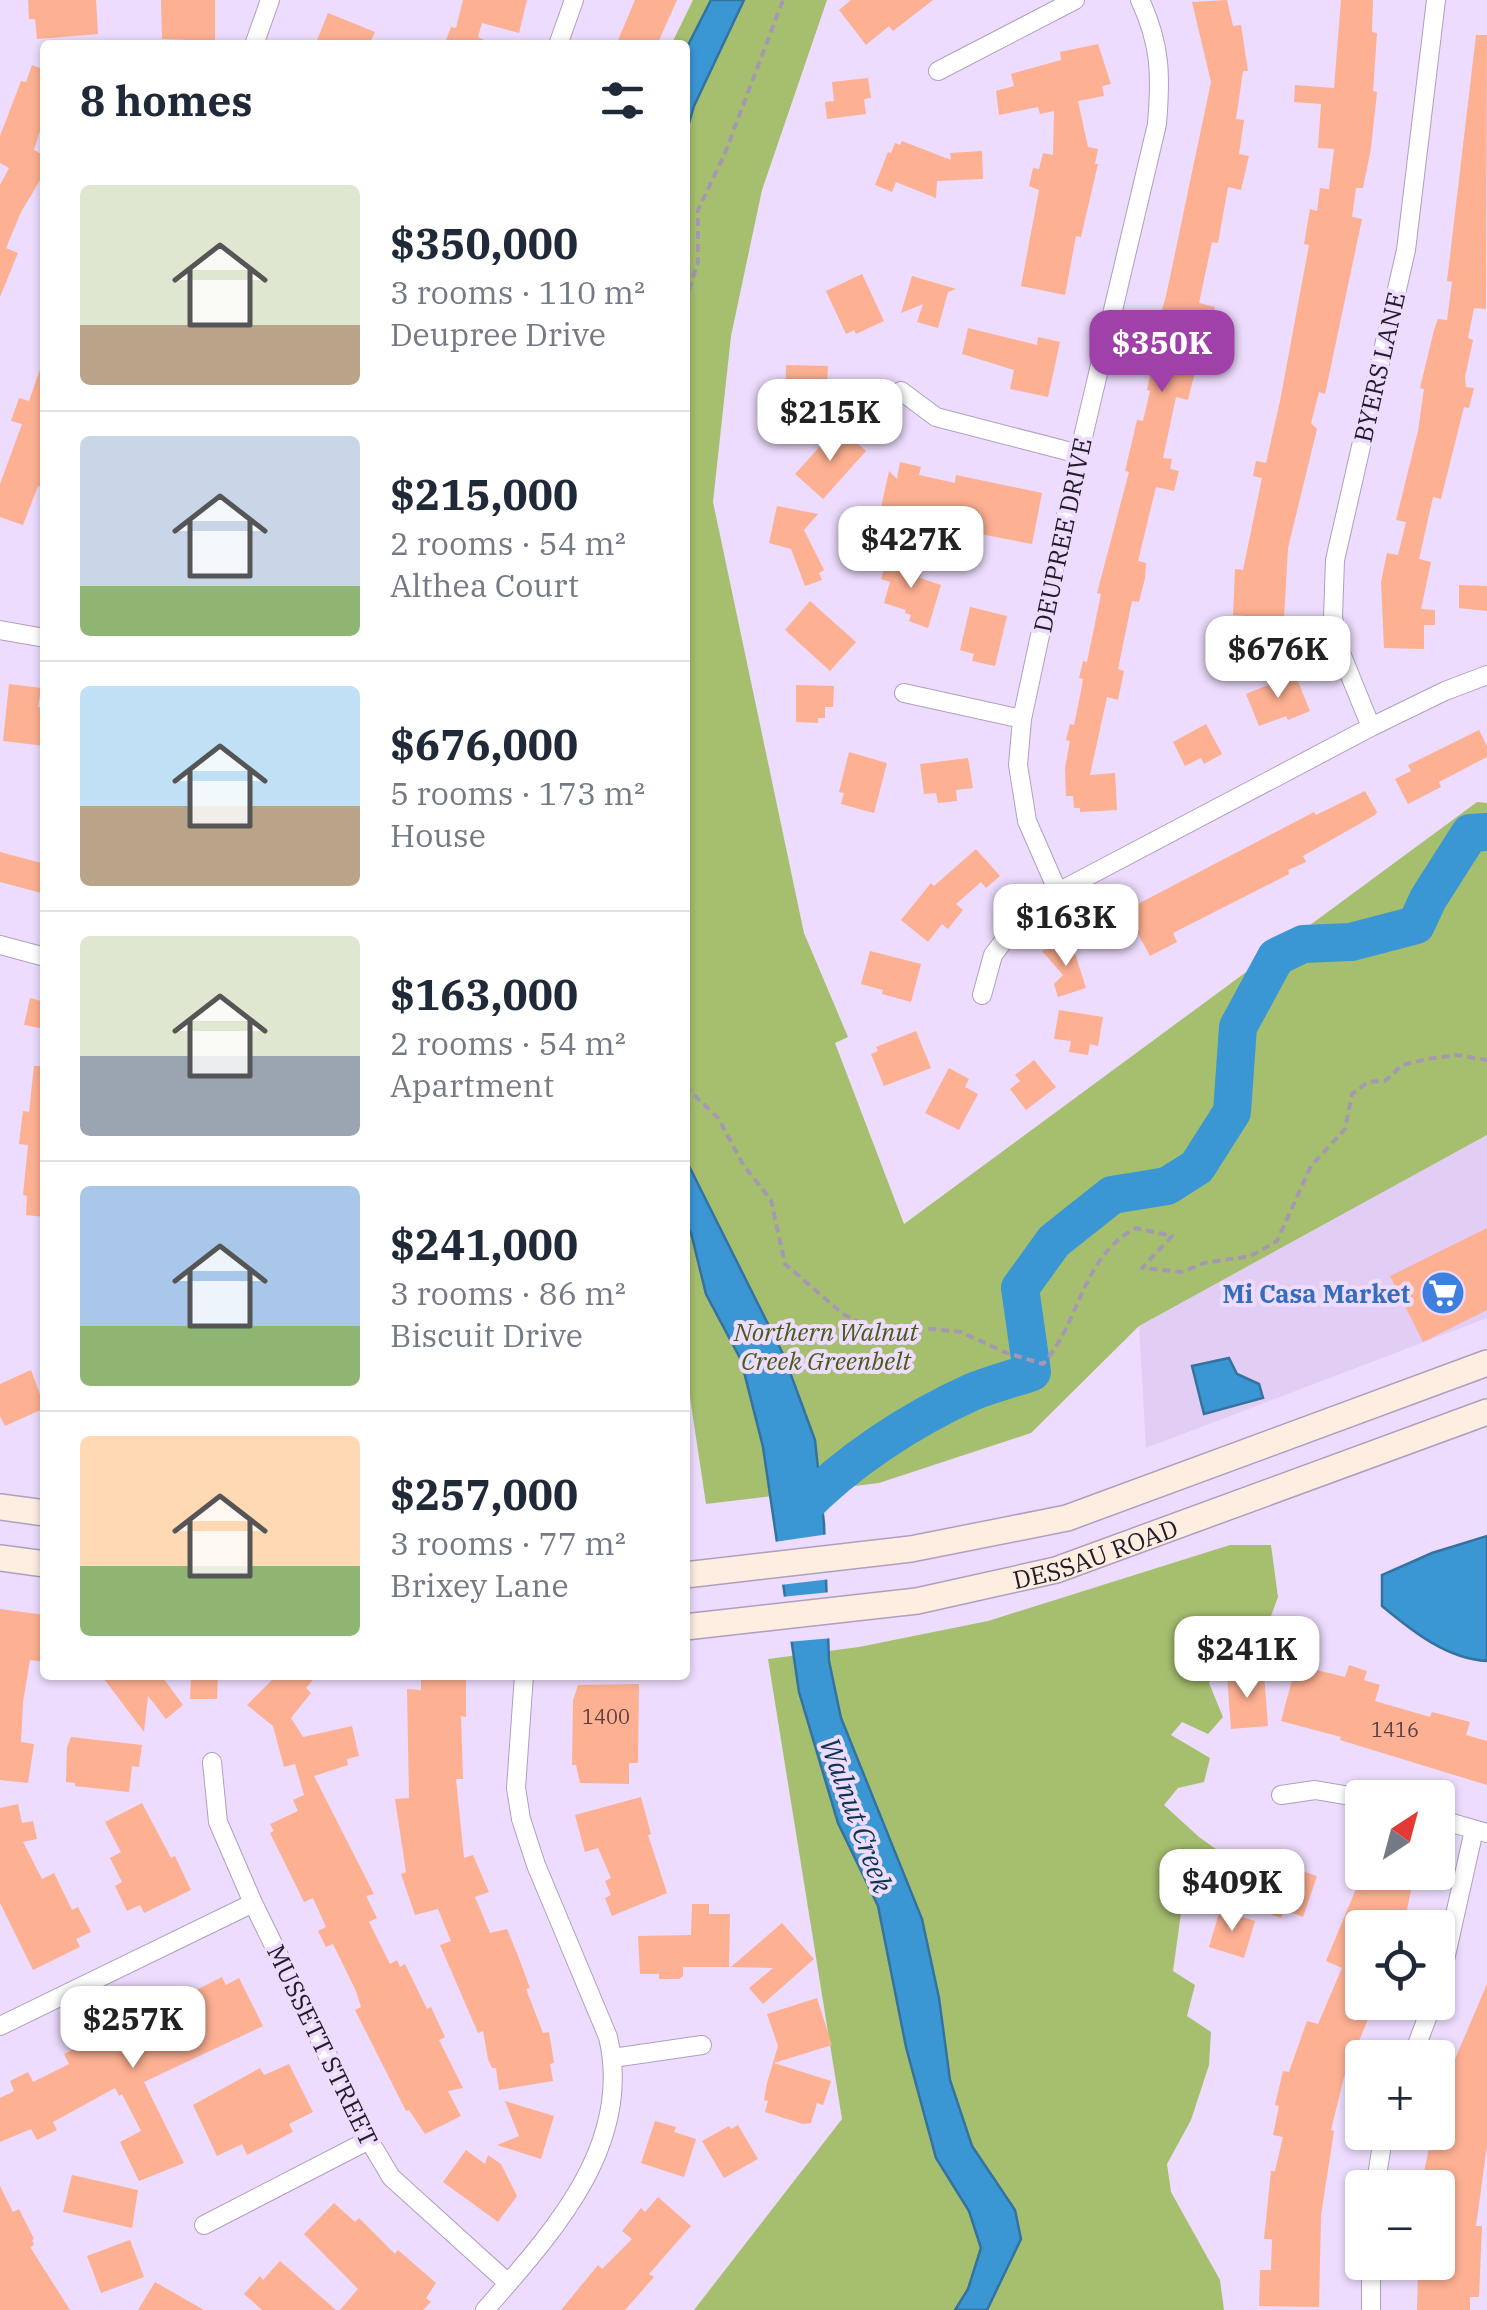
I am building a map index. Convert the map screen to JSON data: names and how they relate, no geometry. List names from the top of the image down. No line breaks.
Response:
{"streets":{"main road":["DESSAU ROAD"],"street":["BYERS LANE","DEUPREE DRIVE","MUSSETT STREET"]},"water":["Walnut Creek"],"parks":["Northern Walnut Creek Greenbelt"],"places":{"supermarket":["Mi Casa Market"]},"house_numbers":["1400","1416"],"north":"top right","page":{"heading":"8 homes","list":[{"name":"$350,000","note":"3 rooms · 110 m² · Deupree Drive"},{"name":"$215,000","note":"2 rooms · 54 m² · Althea Court"},{"name":"$676,000","note":"5 rooms · 173 m² · House"},{"name":"$163,000","note":"2 rooms · 54 m² · Apartment"},{"name":"$241,000","note":"3 rooms · 86 m² · Biscuit Drive"},{"name":"$257,000","note":"3 rooms · 77 m² · Brixey Lane"}],"price":["$350K","$215K","$427K","$676K","$163K","$241K","$409K","$257K"],"map_buttons":["+","−"]}}
